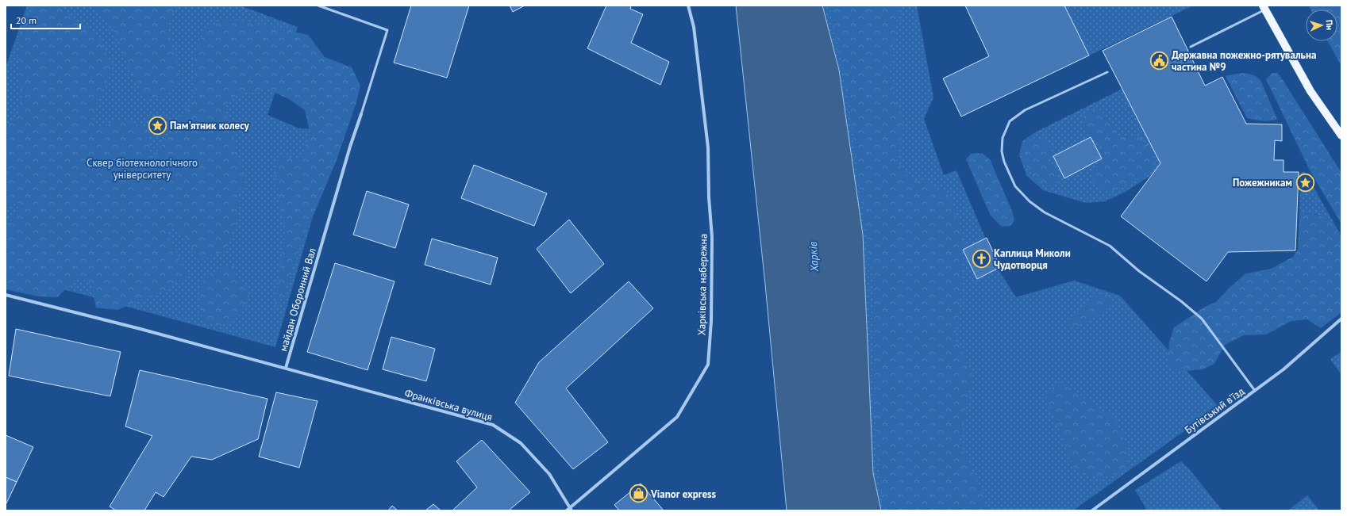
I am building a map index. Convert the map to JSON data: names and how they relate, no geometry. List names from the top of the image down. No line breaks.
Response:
{"streets":{"street":["Харківська набережна","майдан Оборонний Вал","Франківська вулиця","Бутівський в’їзд"]},"crossings":[["Харківська набережна","Франківська вулиця"],["майдан Оборонний Вал","Франківська вулиця"]],"water":["Харків"],"parks":["Сквер біотехнологічного університету"],"places":{"public building":["Державна пожежно-рятувальна частина №9"],"place":["Пам'ятник колесу","Пожежникам"],"church":["Каплиця Миколи Чудотворця"],"shop":["Vianor express"]},"scale_bar":"20 m","north":"right"}
